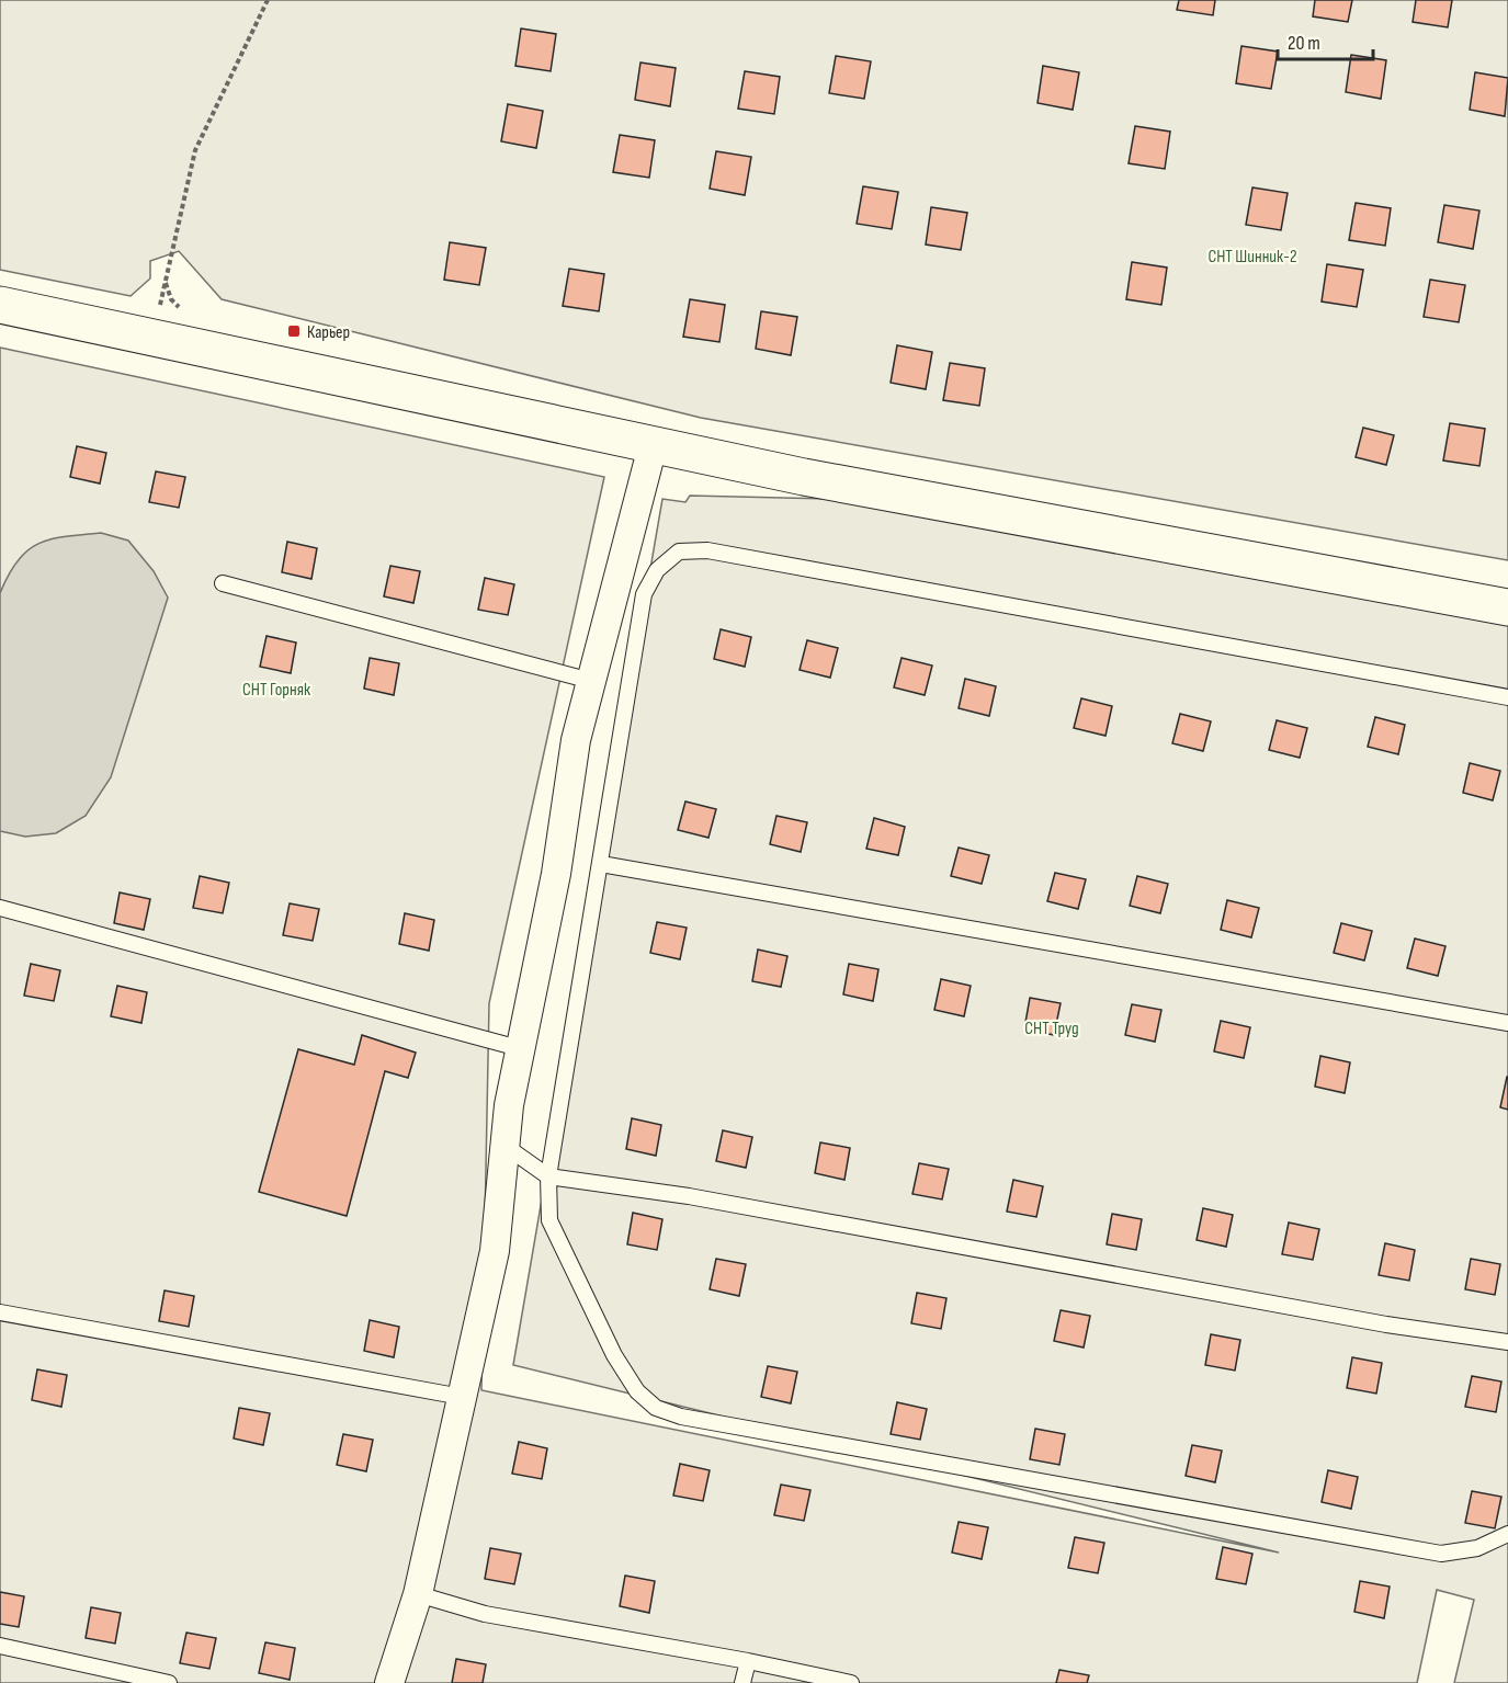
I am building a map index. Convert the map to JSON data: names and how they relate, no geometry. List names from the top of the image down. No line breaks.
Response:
{"parks":["СНТ Шинник-2","СНТ Горняк","СНТ Труд"],"places":{"transit":["Карьер"]},"scale_bar":"20 m"}
